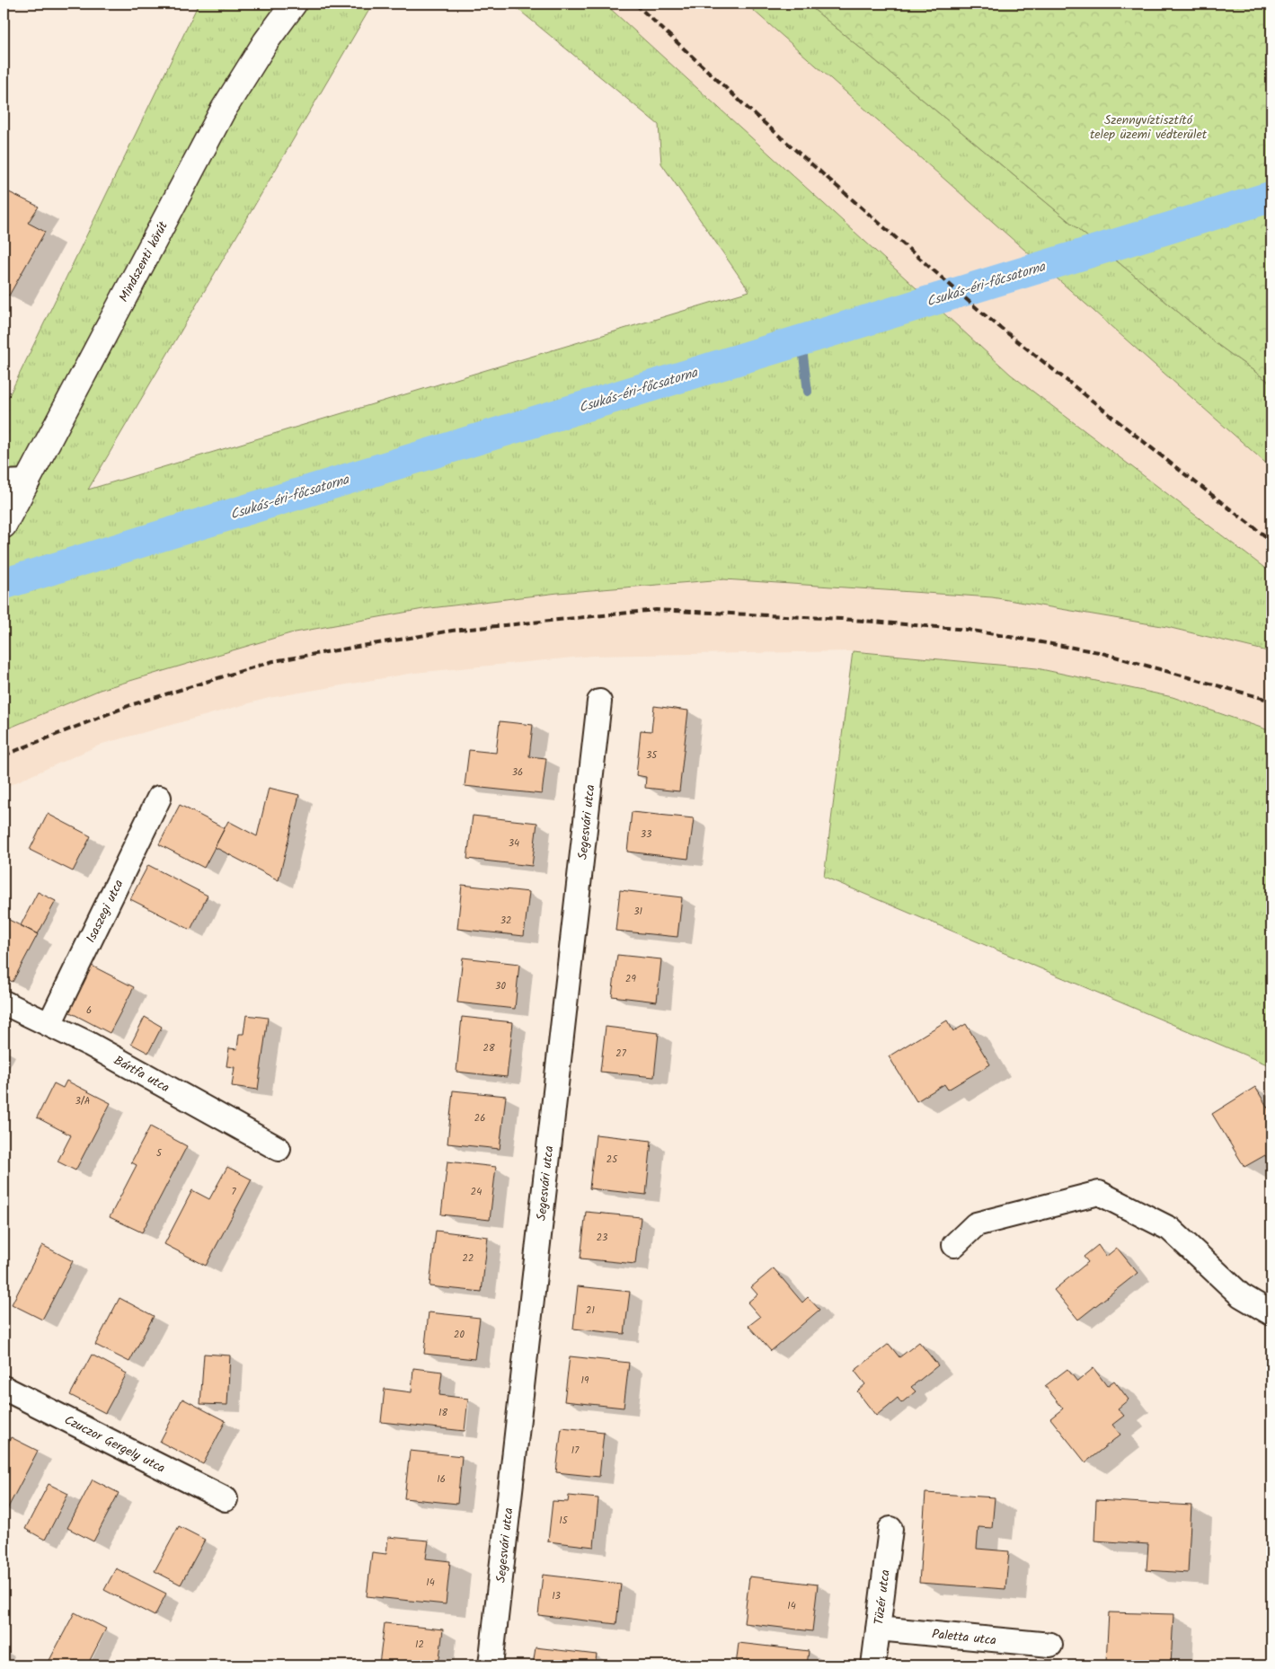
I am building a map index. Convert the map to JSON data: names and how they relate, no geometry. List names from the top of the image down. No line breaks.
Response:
{"streets":{"street":["Mindszenti körút","Segesvári utca","Isaszegi utca","Bártfa utca","Czuczor Gergely utca","Tüzér utca","Paletta utca"]},"crossings":[["Isaszegi utca","Bártfa utca"],["Tüzér utca","Paletta utca"]],"water":["Csukás-éri-főcsatorna"],"parks":["Szennyvíztisztító telep üzemi védterület"],"house_numbers":["35","36","33","34","31","32","29","30","6","28","27","3/A","26","5","25","7","24","23","22","21","20","19","18","17","16","15","14","13","14","12"]}
